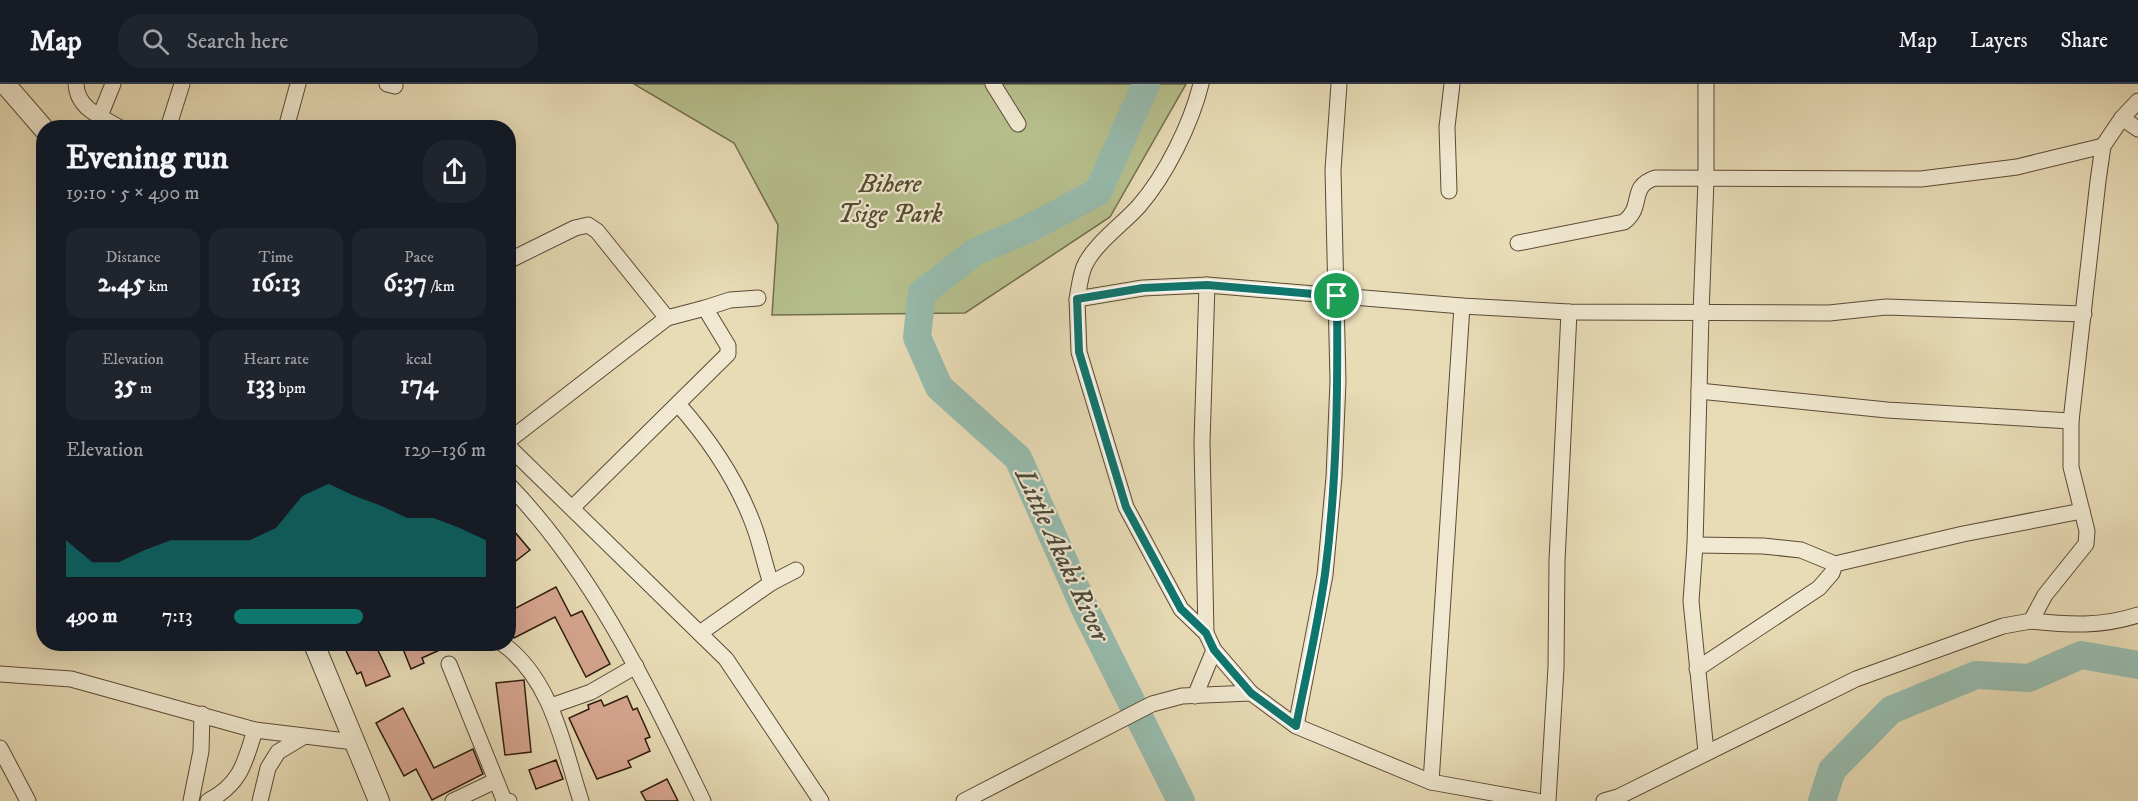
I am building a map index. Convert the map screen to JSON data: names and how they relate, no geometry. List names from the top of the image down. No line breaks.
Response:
{"water":["Little Akaki River"],"parks":["Bihere Tsige Park"],"page":{"header":"Map","search":"Search here","nav":["Map","Layers","Share"],"heading":["Evening run","19:10 · 5 × 490 m"],"stats":[["Distance","2.45 km"],["Time","16:13"],["Pace","6:37 /km"],["Elevation","35 m"],["Heart rate","133 bpm"],["kcal","174"]],"chart":["Elevation","129–136 m"],"list":[{"name":"490 m","note":"7:13"}]}}
